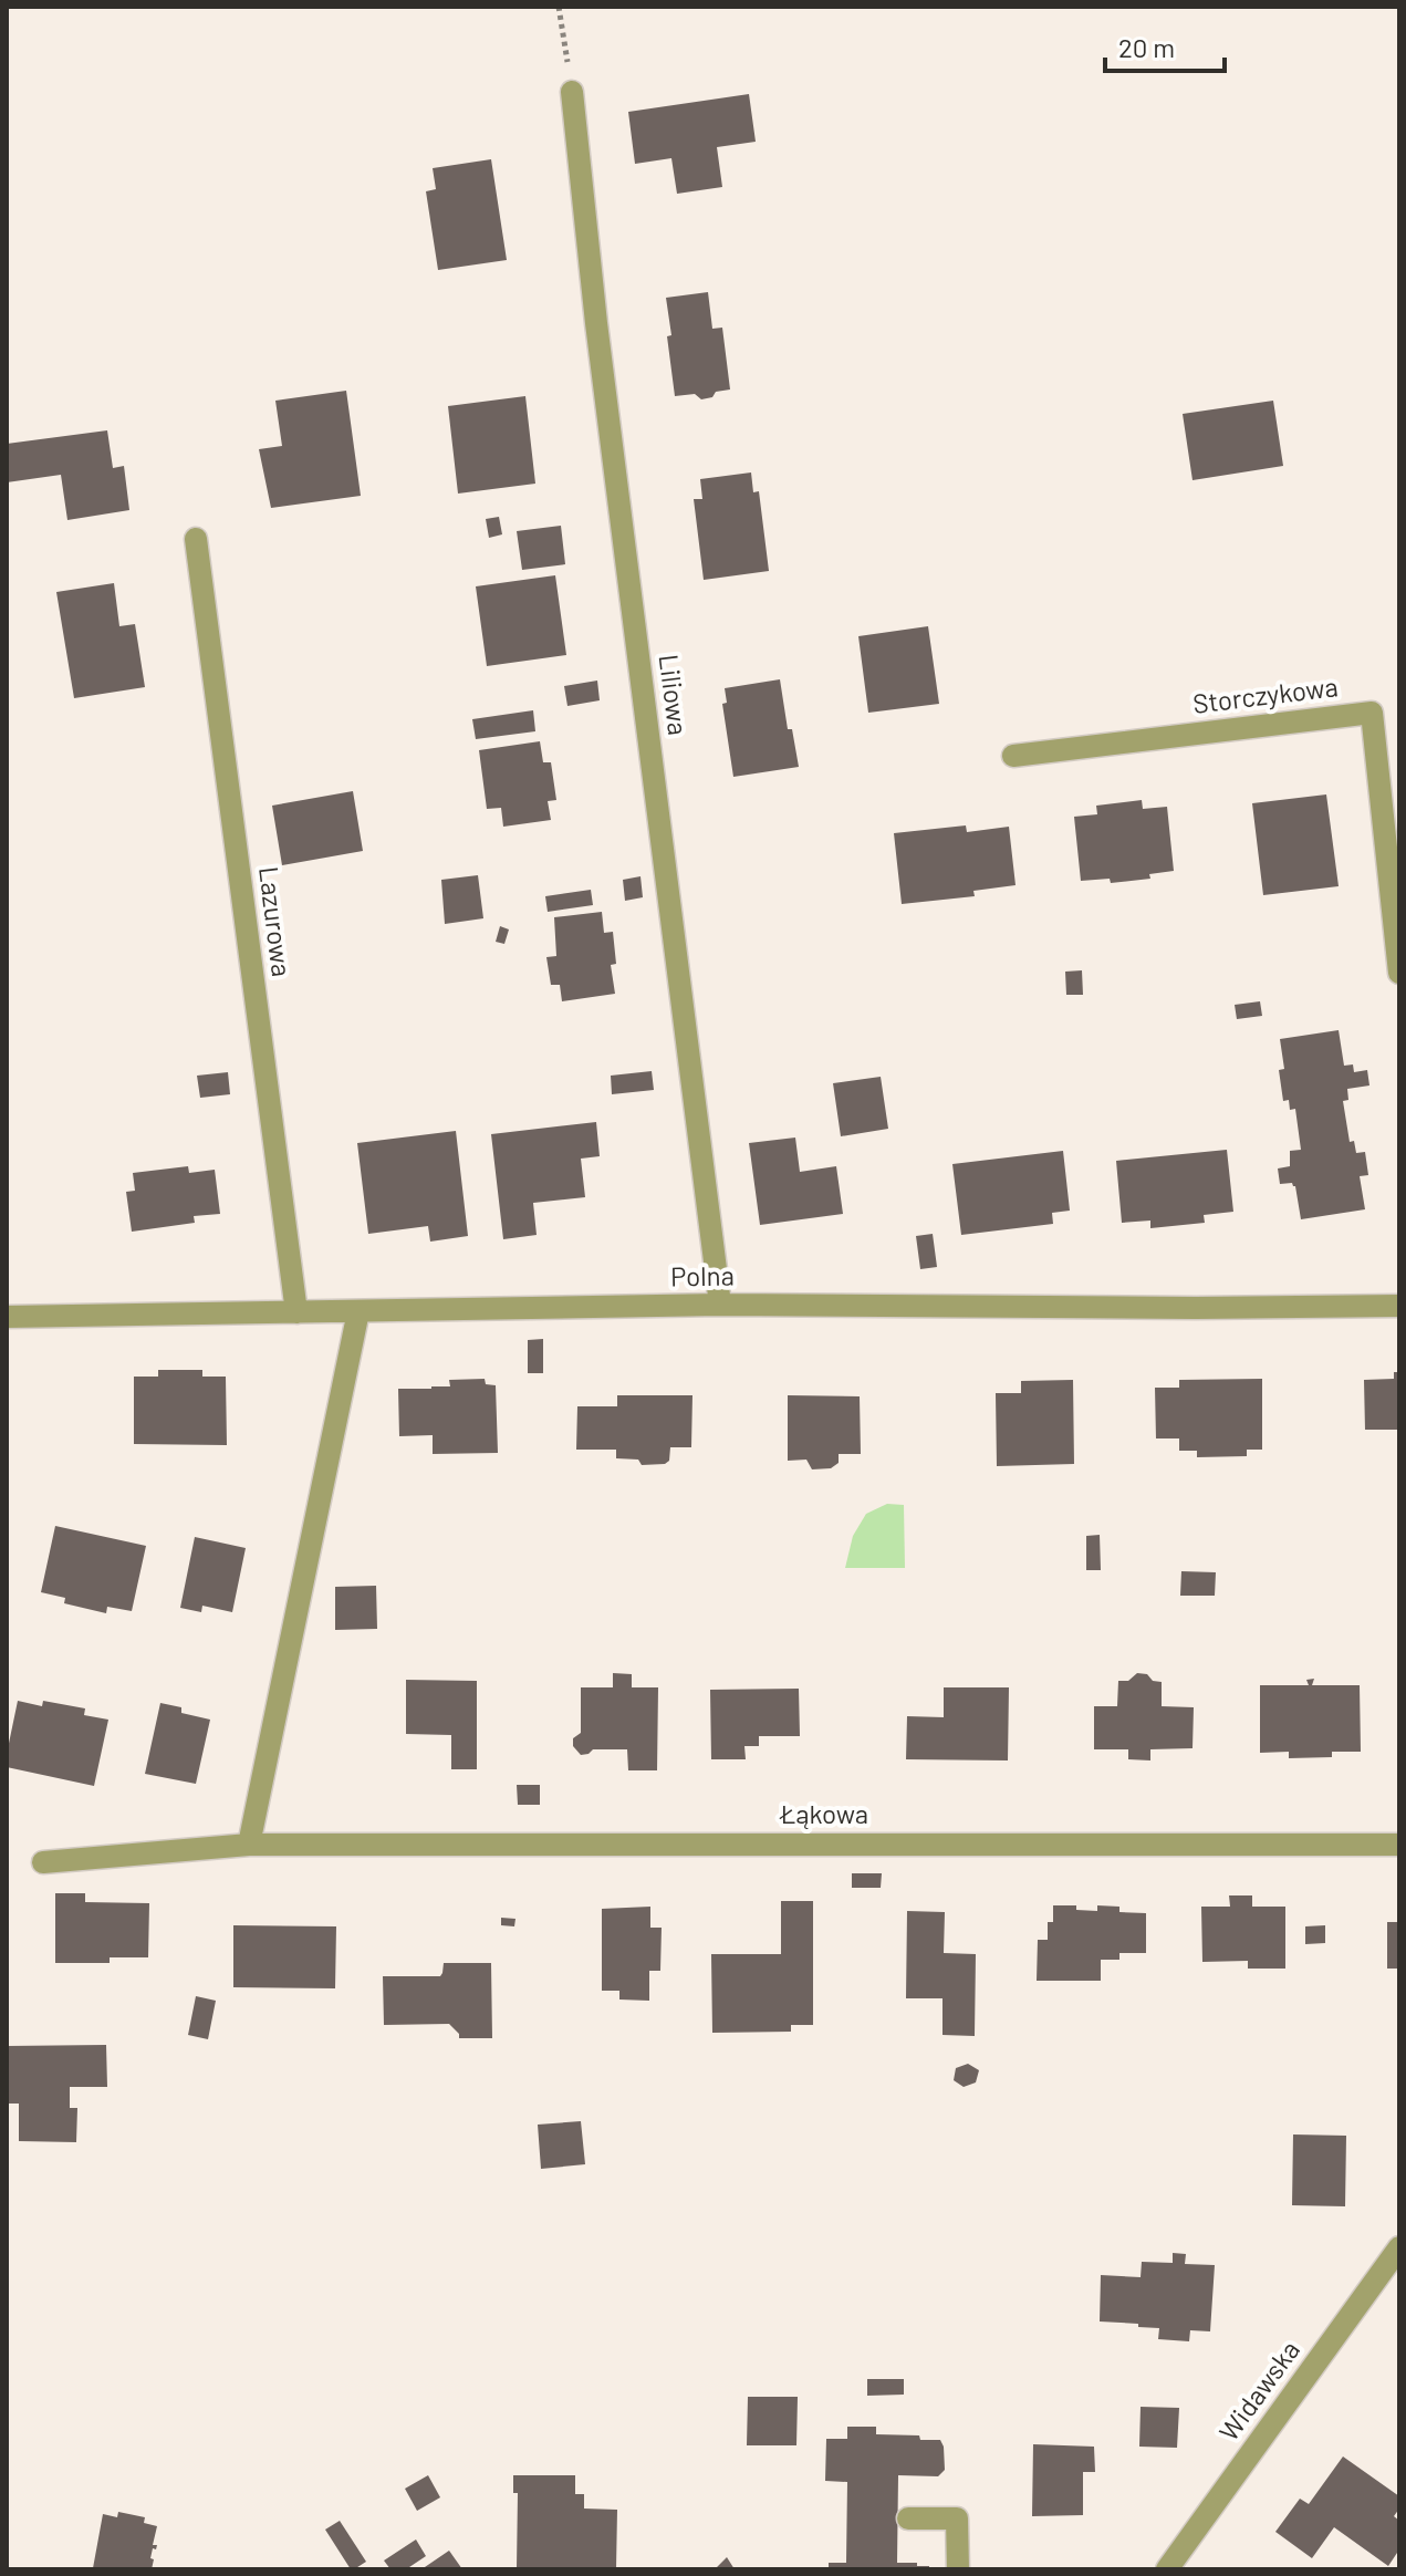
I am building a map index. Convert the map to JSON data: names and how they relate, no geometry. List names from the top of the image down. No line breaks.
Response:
{"streets":{"street":["Liliowa","Storczykowa","Lazurowa","Polna","Łąkowa","Widawska"]},"crossings":[["Liliowa","Polna"],["Lazurowa","Polna"]],"scale_bar":"20 m"}
